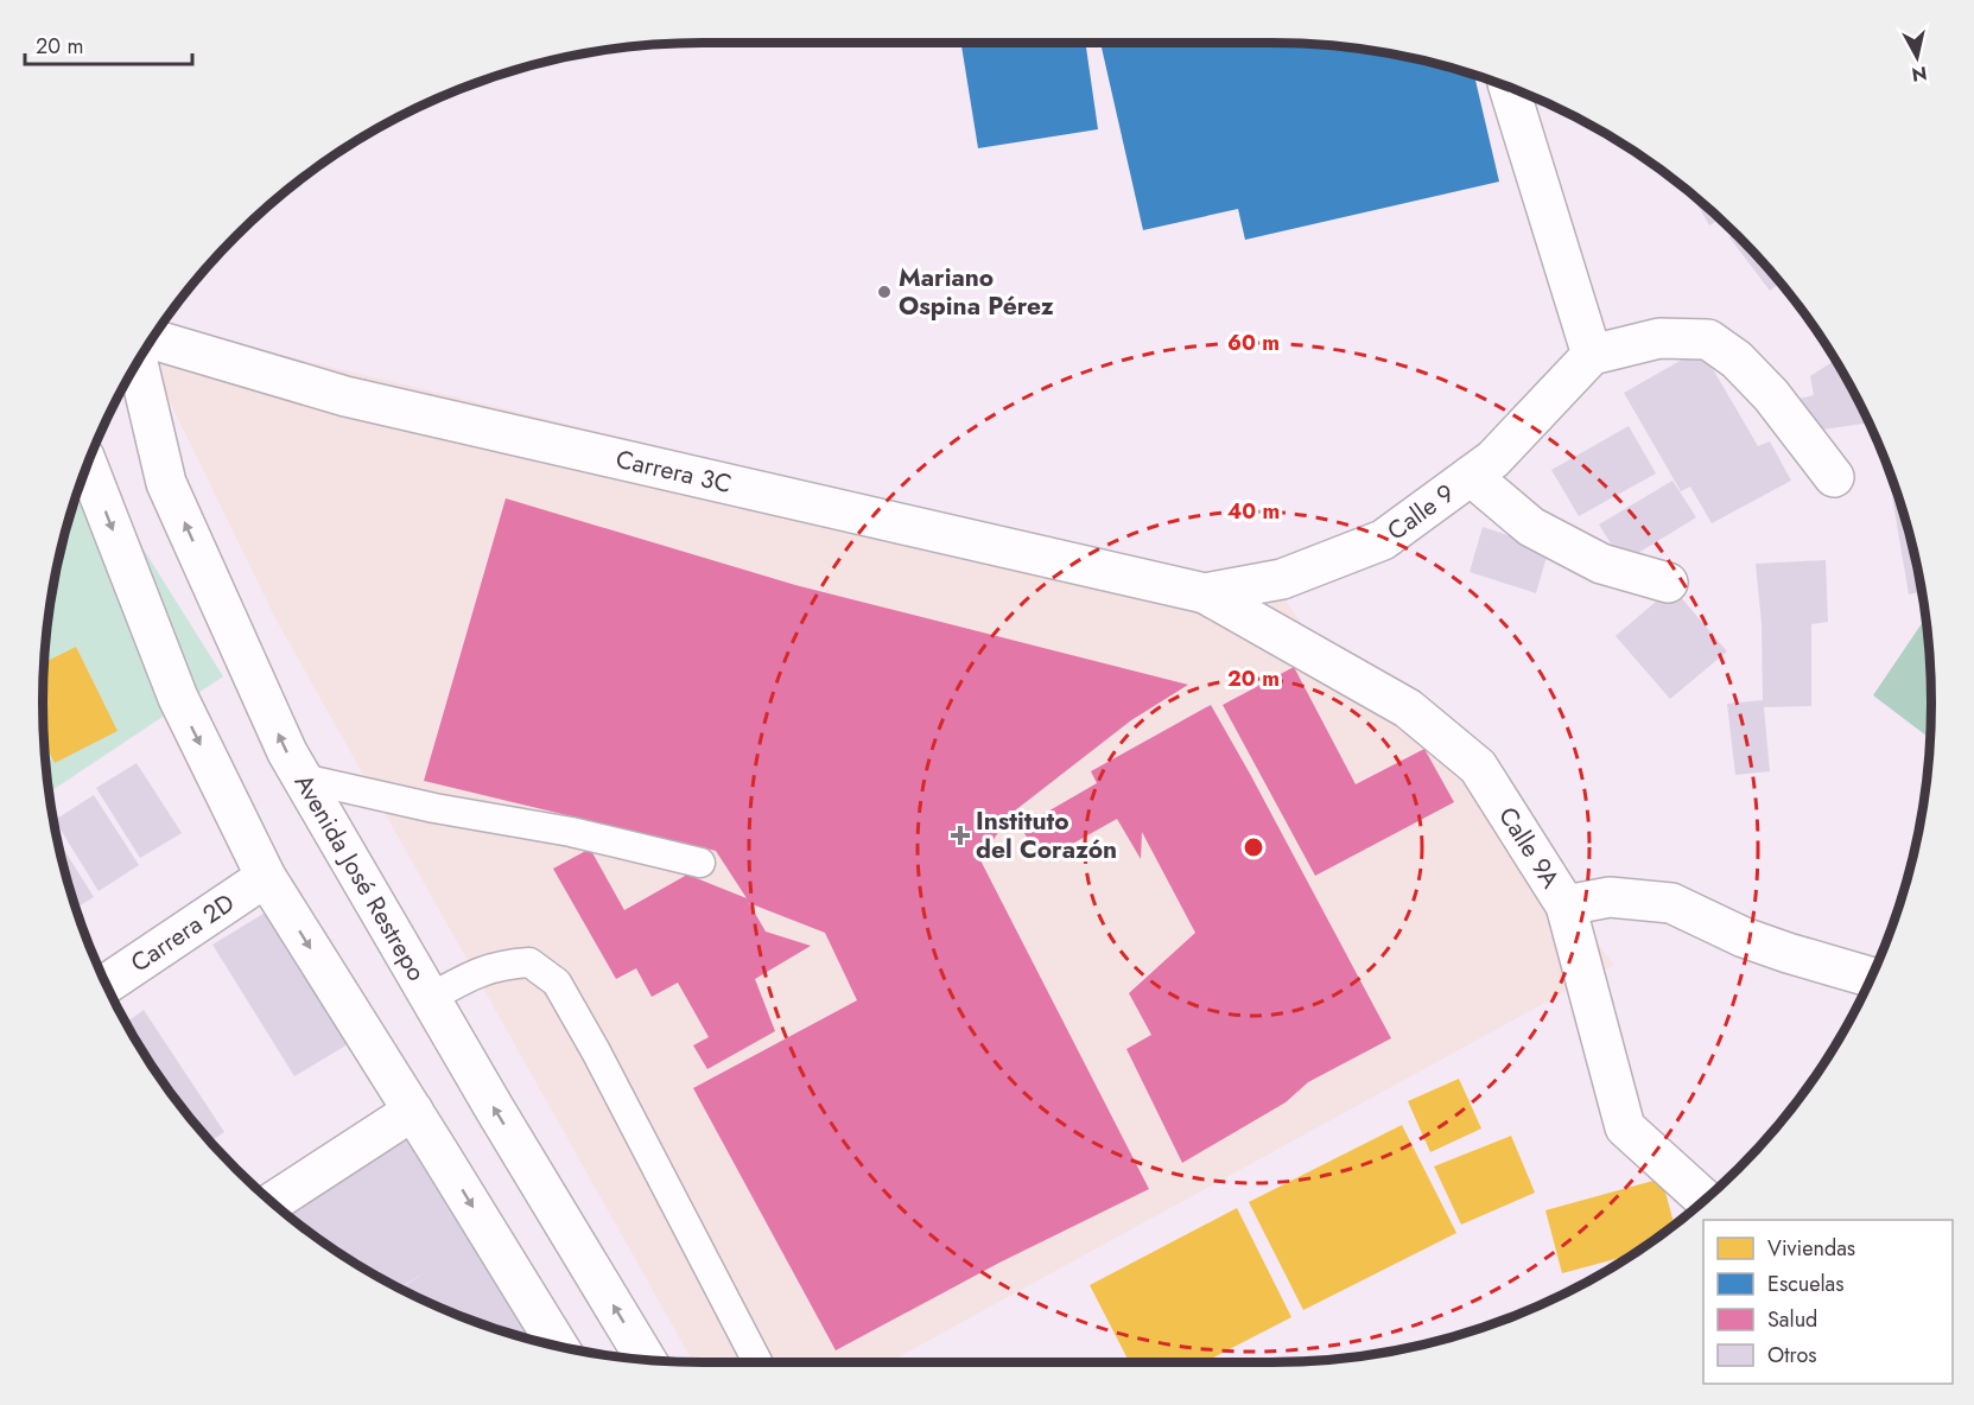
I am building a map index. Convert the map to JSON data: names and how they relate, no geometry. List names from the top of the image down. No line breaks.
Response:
{"streets":{"street":["Carrera 3C","Calle 9","Calle 9A","Avenida José Restrepo","Carrera 2D"]},"crossings":[["Carrera 3C","Calle 9"],["Carrera 3C","Calle 9A"],["Calle 9","Calle 9A"]],"places":{"other":["Mariano Ospina Pérez"],"health":["Instituto del Corazón"]},"legend":["Viviendas","Escuelas","Salud","Otros"],"scale_bar":"20 m","north":"bottom","rings":["60 m","40 m","20 m"]}
